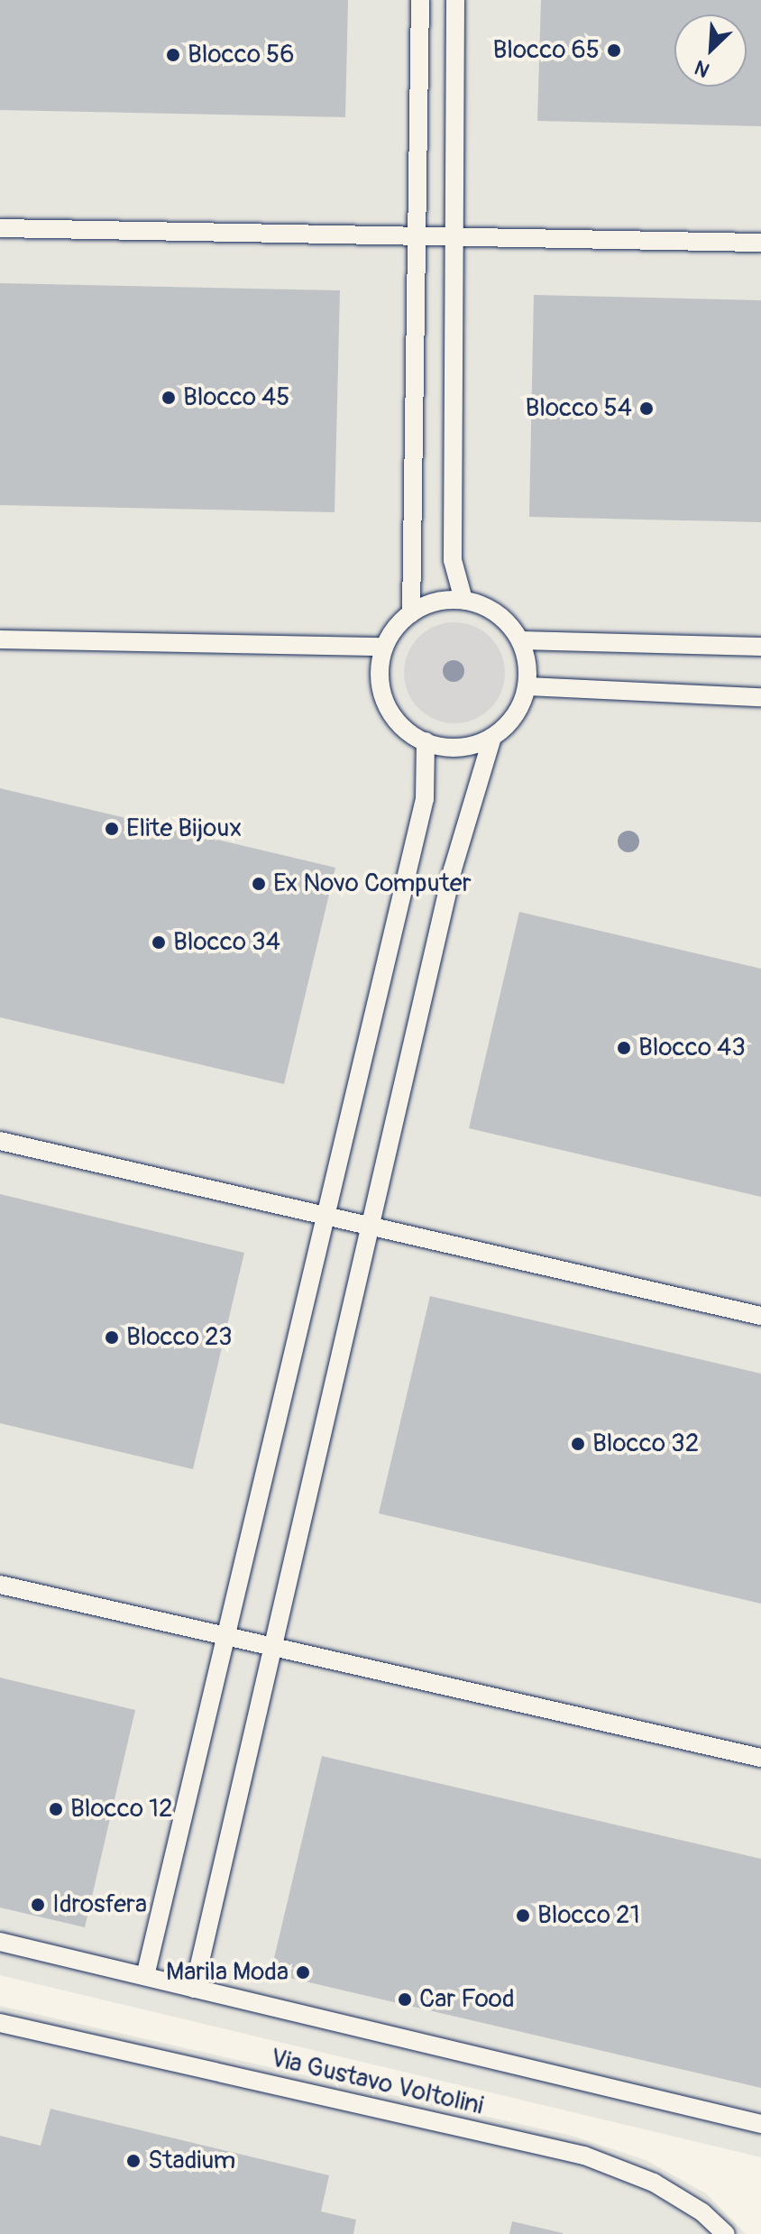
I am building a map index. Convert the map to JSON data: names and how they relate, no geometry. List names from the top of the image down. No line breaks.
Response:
{"streets":{"lane":["Via Gustavo Voltolini"]},"places":["Blocco 65","Blocco 56","Blocco 45","Blocco 54","Elite Bijoux","Ex Novo Computer","Blocco 34","Blocco 43","Blocco 23","Blocco 32","Blocco 12","Idrosfera","Blocco 21","Marila Moda","Car Food","Stadium"],"north":"bottom left"}
